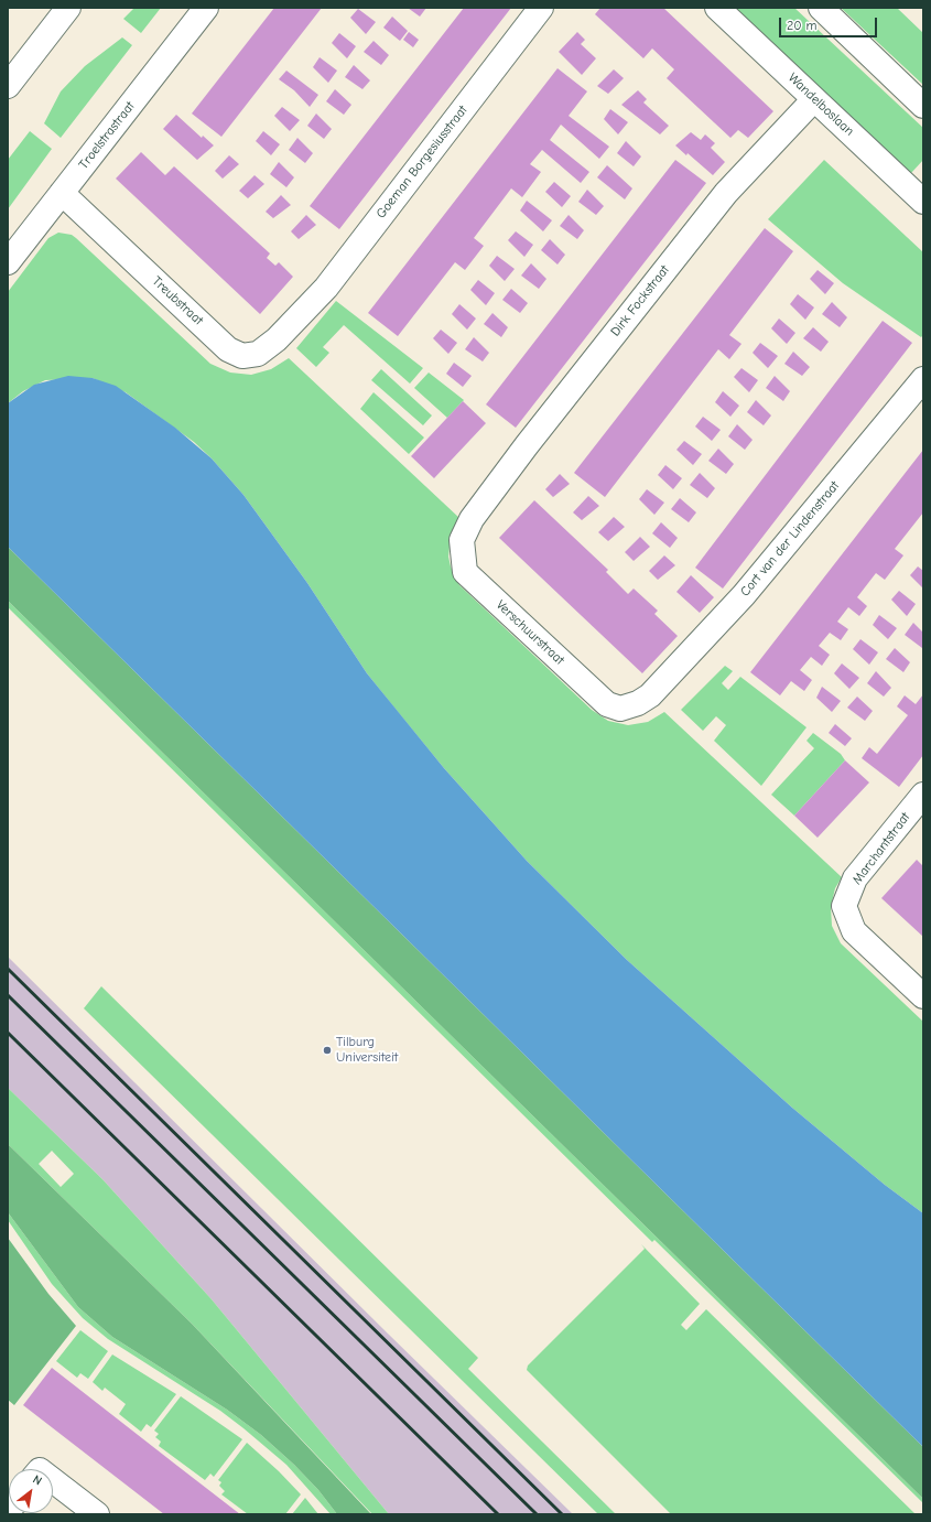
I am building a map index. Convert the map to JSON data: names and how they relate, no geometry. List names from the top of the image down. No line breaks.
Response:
{"streets":{"street":["Wandelboslaan","Troelstrastraat","Goeman Borgesiusstraat","Treubstraat","Dirk Fockstraat","Cort van der Lindenstraat","Verschuurstraat","Marchantstraat"]},"crossings":[["Wandelboslaan","Dirk Fockstraat"],["Troelstrastraat","Treubstraat"],["Goeman Borgesiusstraat","Treubstraat"],["Dirk Fockstraat","Verschuurstraat"],["Cort van der Lindenstraat","Verschuurstraat"]],"places":["Tilburg Universiteit"],"scale_bar":"20 m","north":"top right"}
